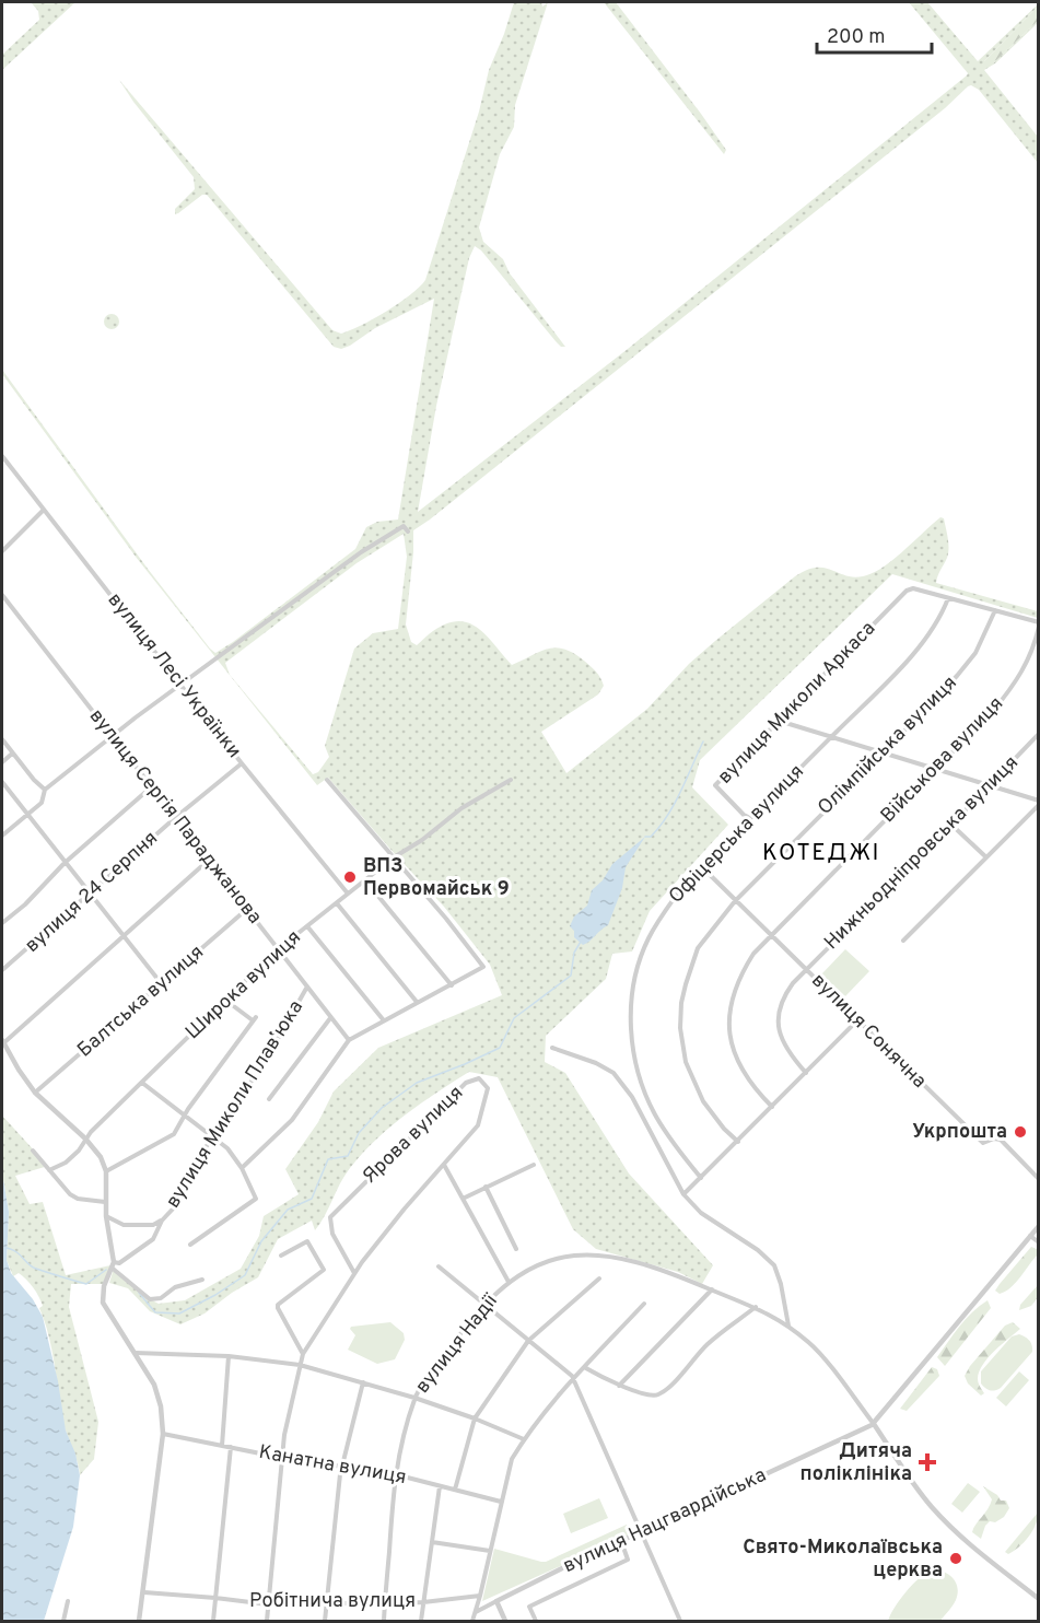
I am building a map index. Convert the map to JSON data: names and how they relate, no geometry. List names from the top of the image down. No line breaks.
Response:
{"streets":{"street":["вулиця Лесі Українки","вулиця Миколи Аркаса","Олімпійська вулиця","Військова вулиця","вулиця Сергія Параджанова","Офіцерська вулиця","Нижньодніпровська вулиця","вулиця 24 Серпня","Широка вулиця","Балтська вулиця","вулиця Сонячна","вулиця Миколи Плавʼюка","Ярова вулиця","вулиця Надії","Канатна вулиця","вулиця Нацгвардійська","Робітнича вулиця"]},"crossings":[["вулиця Лесі Українки","вулиця 24 Серпня"],["вулиця Лесі Українки","Широка вулиця"],["вулиця Миколи Аркаса","Офіцерська вулиця"],["Олімпійська вулиця","вулиця Сонячна"],["Військова вулиця","вулиця Сонячна"],["вулиця Сергія Параджанова","вулиця 24 Серпня"],["вулиця Сергія Параджанова","Широка вулиця"],["вулиця Сергія Параджанова","Балтська вулиця"],["вулиця Сергія Параджанова","вулиця Миколи Плавʼюка"],["Офіцерська вулиця","вулиця Сонячна"],["Нижньодніпровська вулиця","вулиця Сонячна"],["вулиця Надії","Канатна вулиця"],["вулиця Надії","вулиця Нацгвардійська"],["вулиця Надії","Робітнича вулиця"]],"districts":["КОТЕДЖІ"],"places":{"other":["ВПЗ Первомайськ 9","Укрпошта","Свято-Миколаївська церква"],"health":["Дитяча поліклініка"]},"scale_bar":"200 m"}
